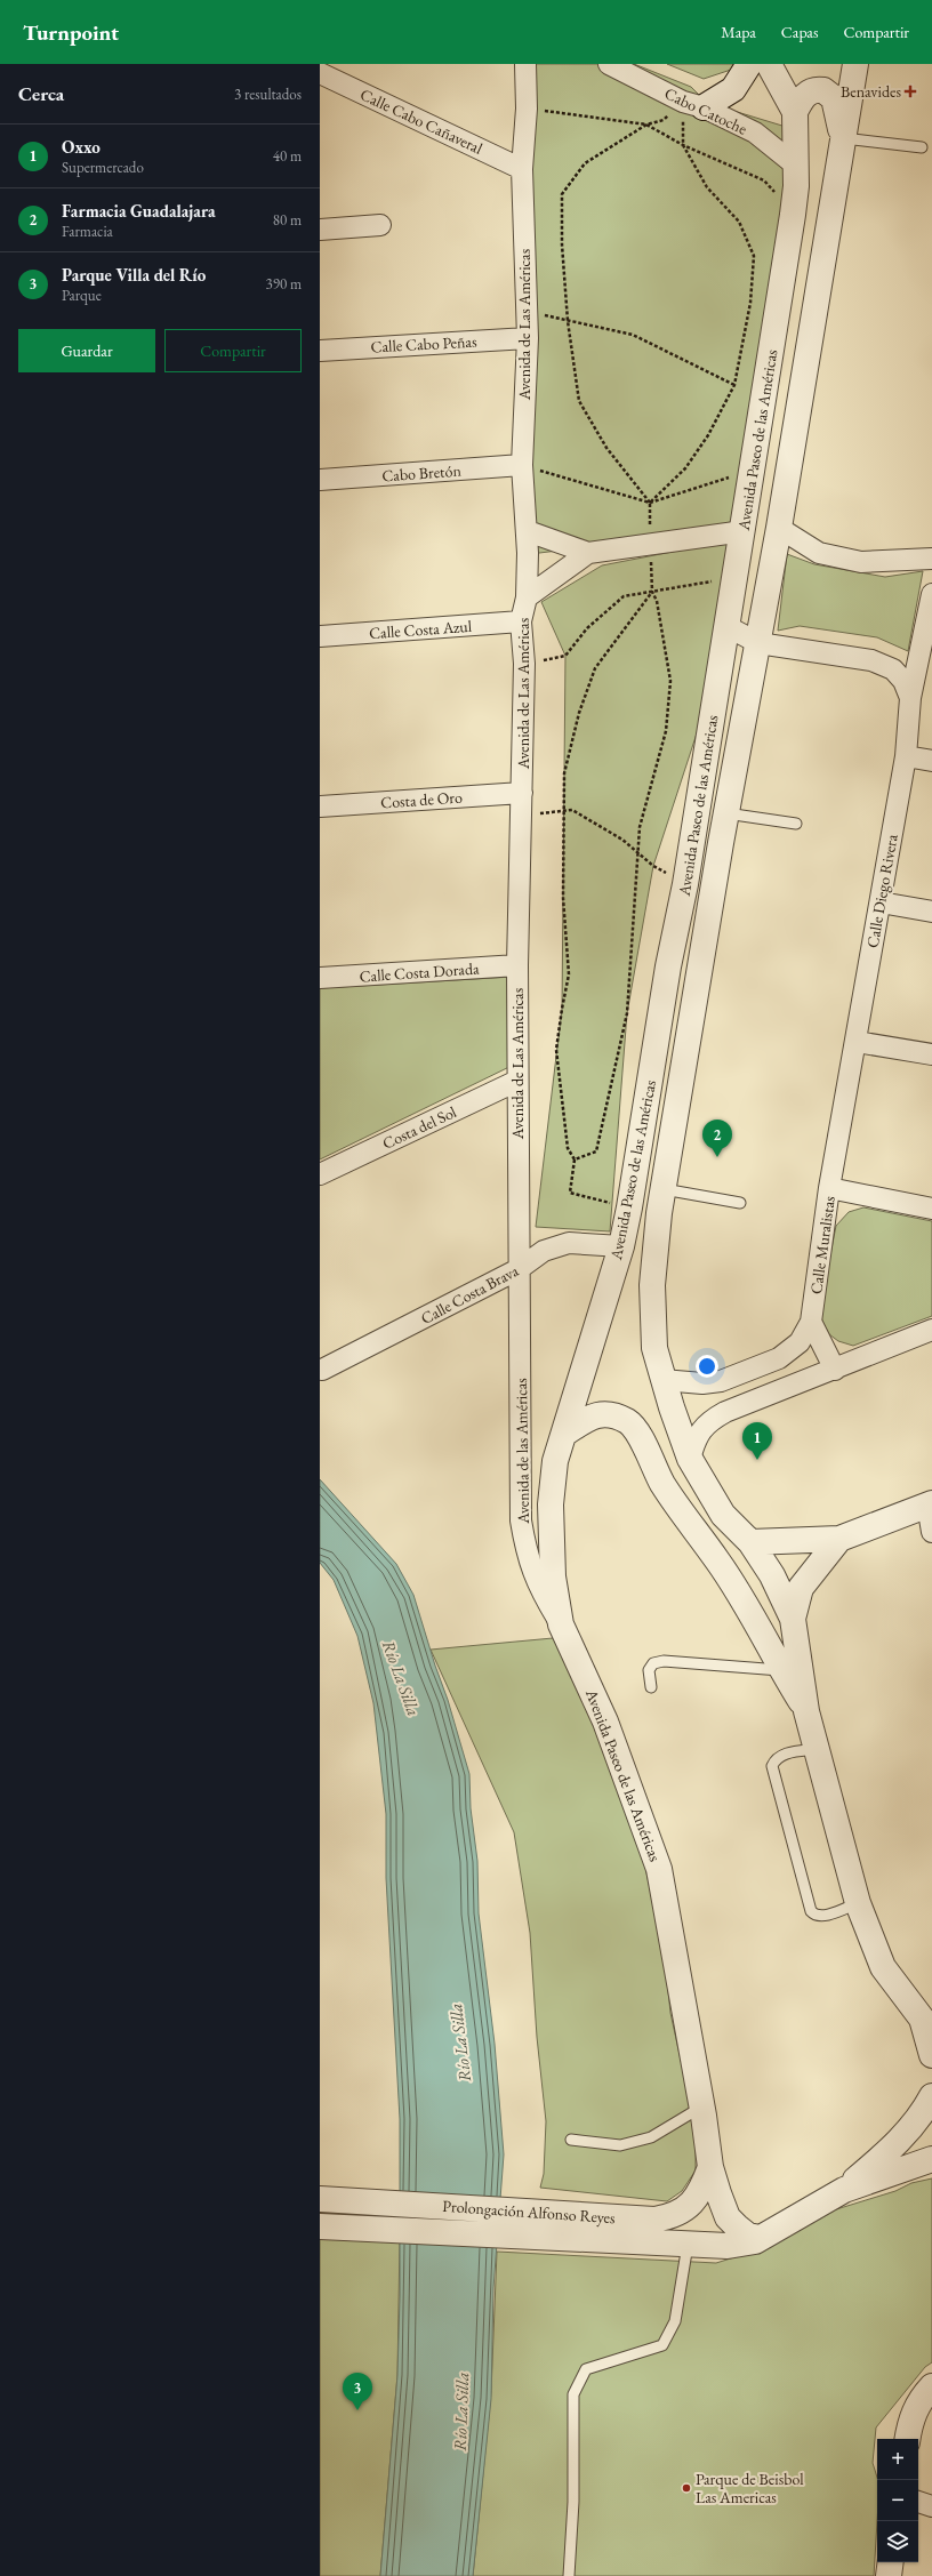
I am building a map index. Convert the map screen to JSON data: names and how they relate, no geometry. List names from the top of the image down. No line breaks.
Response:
{"streets":{"street":["Cabo Catoche","Calle Cabo Cañaveral","Avenida de Las Américas","Calle Cabo Peñas","Avenida Paseo de las Américas","Cabo Bretón","Calle Costa Azul","Costa de Oro","Calle Diego Rivera","Calle Costa Dorada","Costa del Sol","Calle Muralistas","Calle Costa Brava","Avenida de las Américas","Prolongación Alfonso Reyes"]},"crossings":[["Cabo Catoche","Avenida Paseo de las Américas"],["Calle Cabo Cañaveral","Avenida de Las Américas"],["Avenida de Las Américas","Calle Cabo Peñas"],["Avenida de Las Américas","Cabo Bretón"],["Avenida de Las Américas","Calle Costa Azul"],["Avenida de Las Américas","Costa de Oro"],["Avenida de Las Américas","Calle Costa Dorada"],["Avenida de Las Américas","Costa del Sol"],["Avenida de Las Américas","Calle Costa Brava"],["Avenida de Las Américas","Avenida de las Américas"],["Avenida Paseo de las Américas","Calle Muralistas"],["Avenida Paseo de las Américas","Calle Costa Brava"],["Avenida Paseo de las Américas","Avenida de las Américas"],["Avenida Paseo de las Américas","Prolongación Alfonso Reyes"],["Calle Diego Rivera","Calle Muralistas"],["Calle Costa Brava","Avenida de las Américas"]],"water":["Río La Silla"],"places":{"health":["Benavides"],"other":["Parque de Beisbol Las Americas"]},"page":{"header":"Turnpoint","nav":["Mapa","Capas","Compartir"],"heading":["Cerca","3 resultados"],"list":[{"mark":"1","name":"Oxxo","note":"Supermercado","value":"40 m"},{"mark":"2","name":"Farmacia Guadalajara","note":"Farmacia","value":"80 m"},{"mark":"3","name":"Parque Villa del Río","note":"Parque","value":"390 m"}],"buttons":["Guardar","Compartir"],"pins":["2","1","3"],"map_buttons":["+","−"]}}
